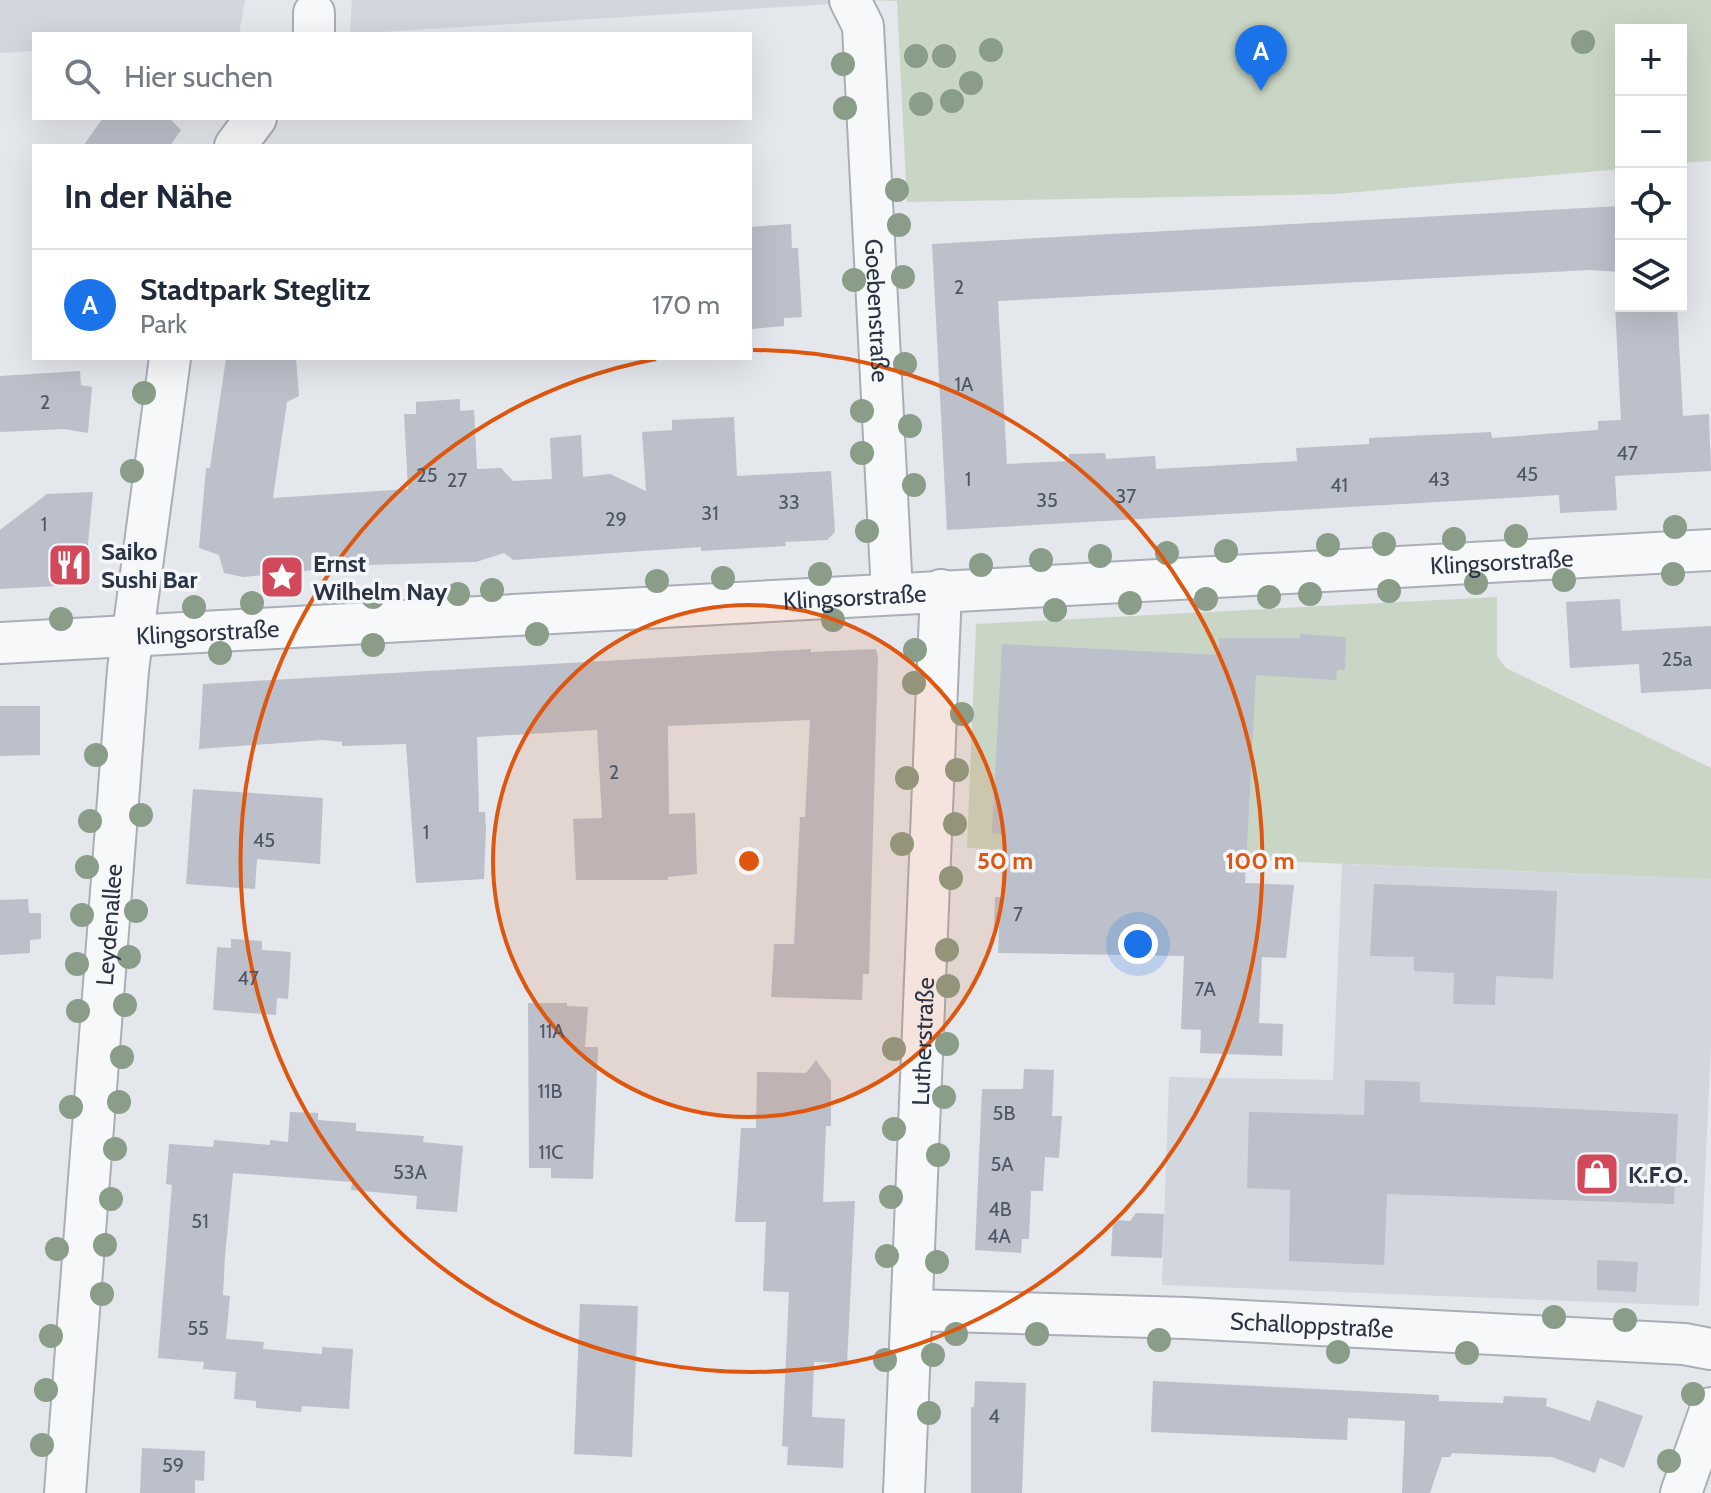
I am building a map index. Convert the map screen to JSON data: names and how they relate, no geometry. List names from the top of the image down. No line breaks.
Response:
{"streets":{"street":["Goebenstraße","Klingsorstraße","Leydenallee","Lutherstraße","Schalloppstraße"]},"crossings":[["Goebenstraße","Klingsorstraße"],["Klingsorstraße","Leydenallee"],["Klingsorstraße","Lutherstraße"],["Lutherstraße","Schalloppstraße"]],"places":{"restaurant":["Saiko Sushi Bar"],"place":["Ernst Wilhelm Nay"],"shop":["K.F.O."]},"house_numbers":["2","1A","2","47","45","25","1","43","27","41","37","35","33","31","29","1","25a","2","1","45","7","47","7A","11A","11B","5B","11C","5A","53A","4B","51","4A","55","4","59"],"page":{"map_buttons":["+","−"],"pins":"A","search":"Hier suchen","heading":"In der Nähe","list":[{"mark":"A","name":"Stadtpark Steglitz","note":"Park","value":"170 m"}]},"rings":["50 m","100 m"]}
